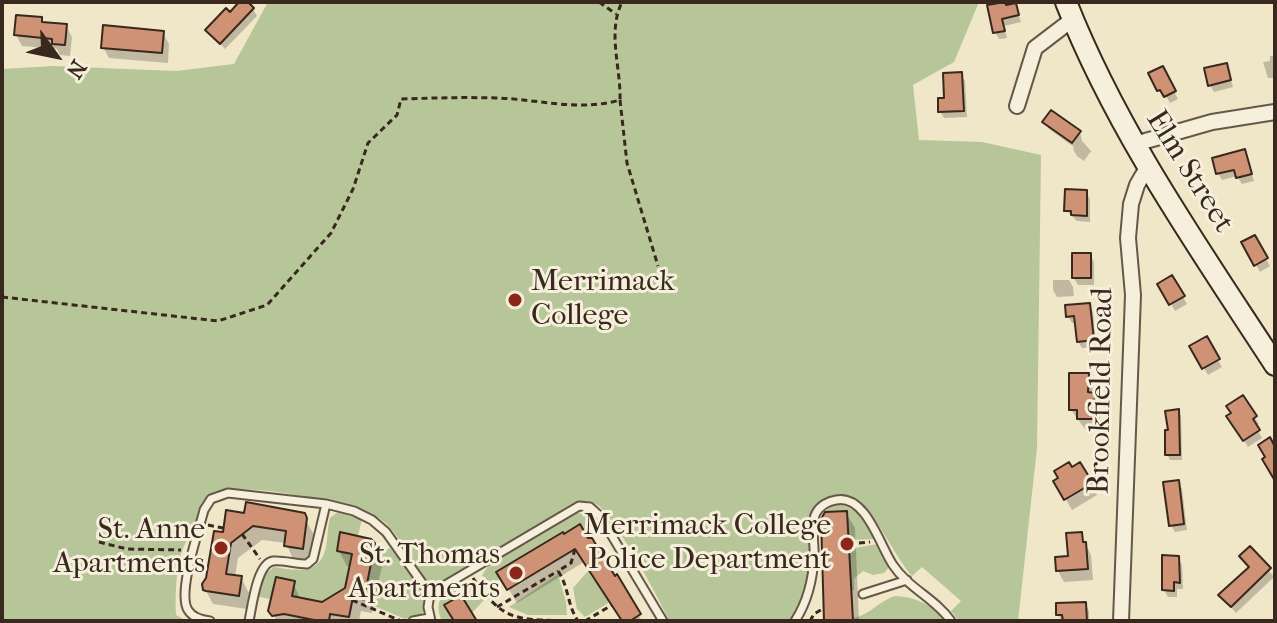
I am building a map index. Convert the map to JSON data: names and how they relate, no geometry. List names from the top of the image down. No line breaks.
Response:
{"streets":{"main road":["Elm Street"],"street":["Brookfield Road"]},"crossings":[["Elm Street","Brookfield Road"]],"places":["Merrimack College","Merrimack College Police Department","St. Anne Apartments","St. Thomas Apartments"],"north":"bottom right"}
